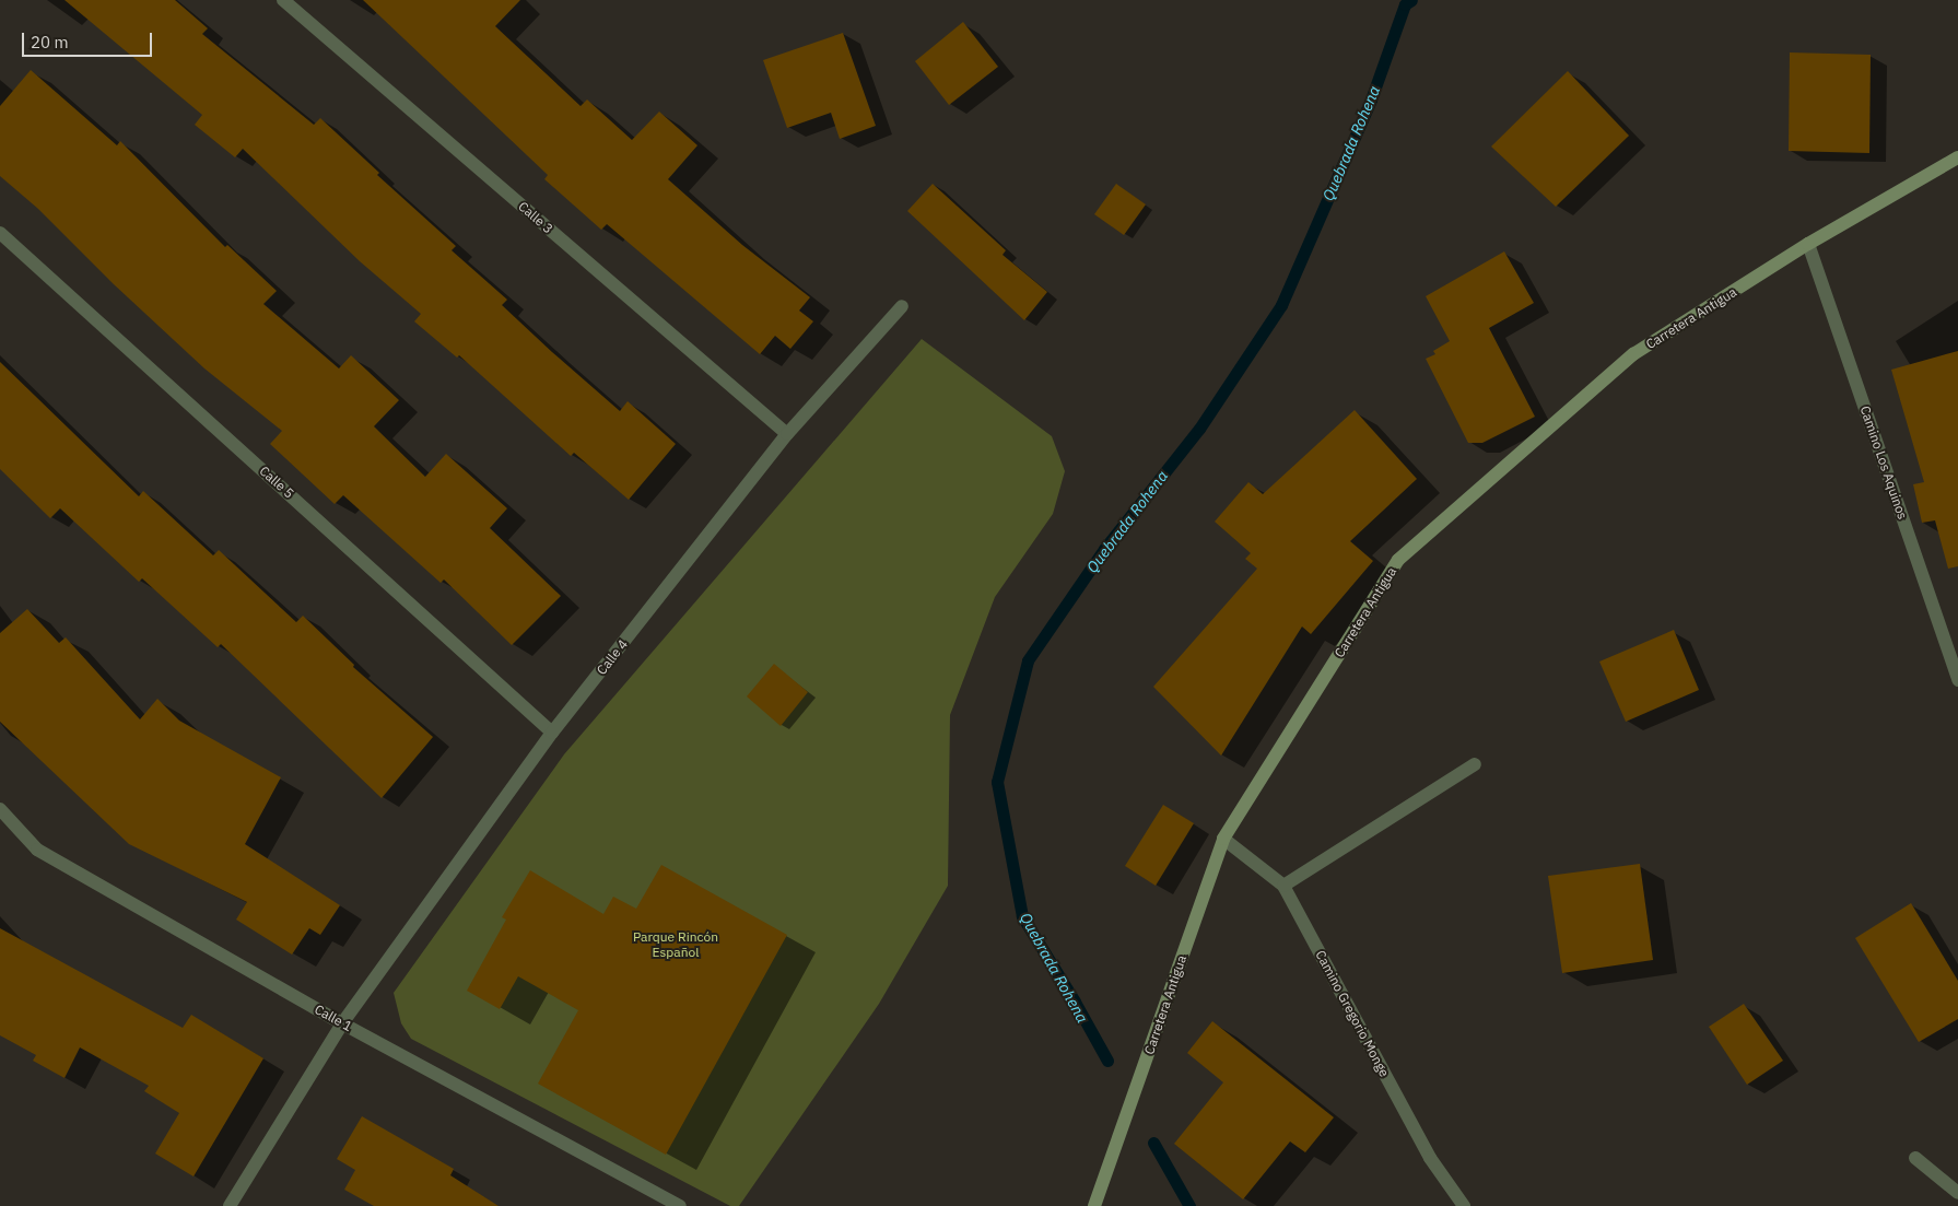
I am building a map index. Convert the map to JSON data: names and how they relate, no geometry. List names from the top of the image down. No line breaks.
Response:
{"streets":{"street":["Calle 3","Carretera Antigua","Camino Los Aquinos","Calle 5","Calle 4","Camino Gregorio Monge","Calle 1"]},"crossings":[["Calle 3","Calle 4"],["Carretera Antigua","Camino Los Aquinos"],["Carretera Antigua","Camino Gregorio Monge"],["Calle 5","Calle 4"],["Calle 4","Calle 1"]],"water":["Quebrada Rohena"],"parks":["Parque Rincón Español"],"scale_bar":"20 m"}
